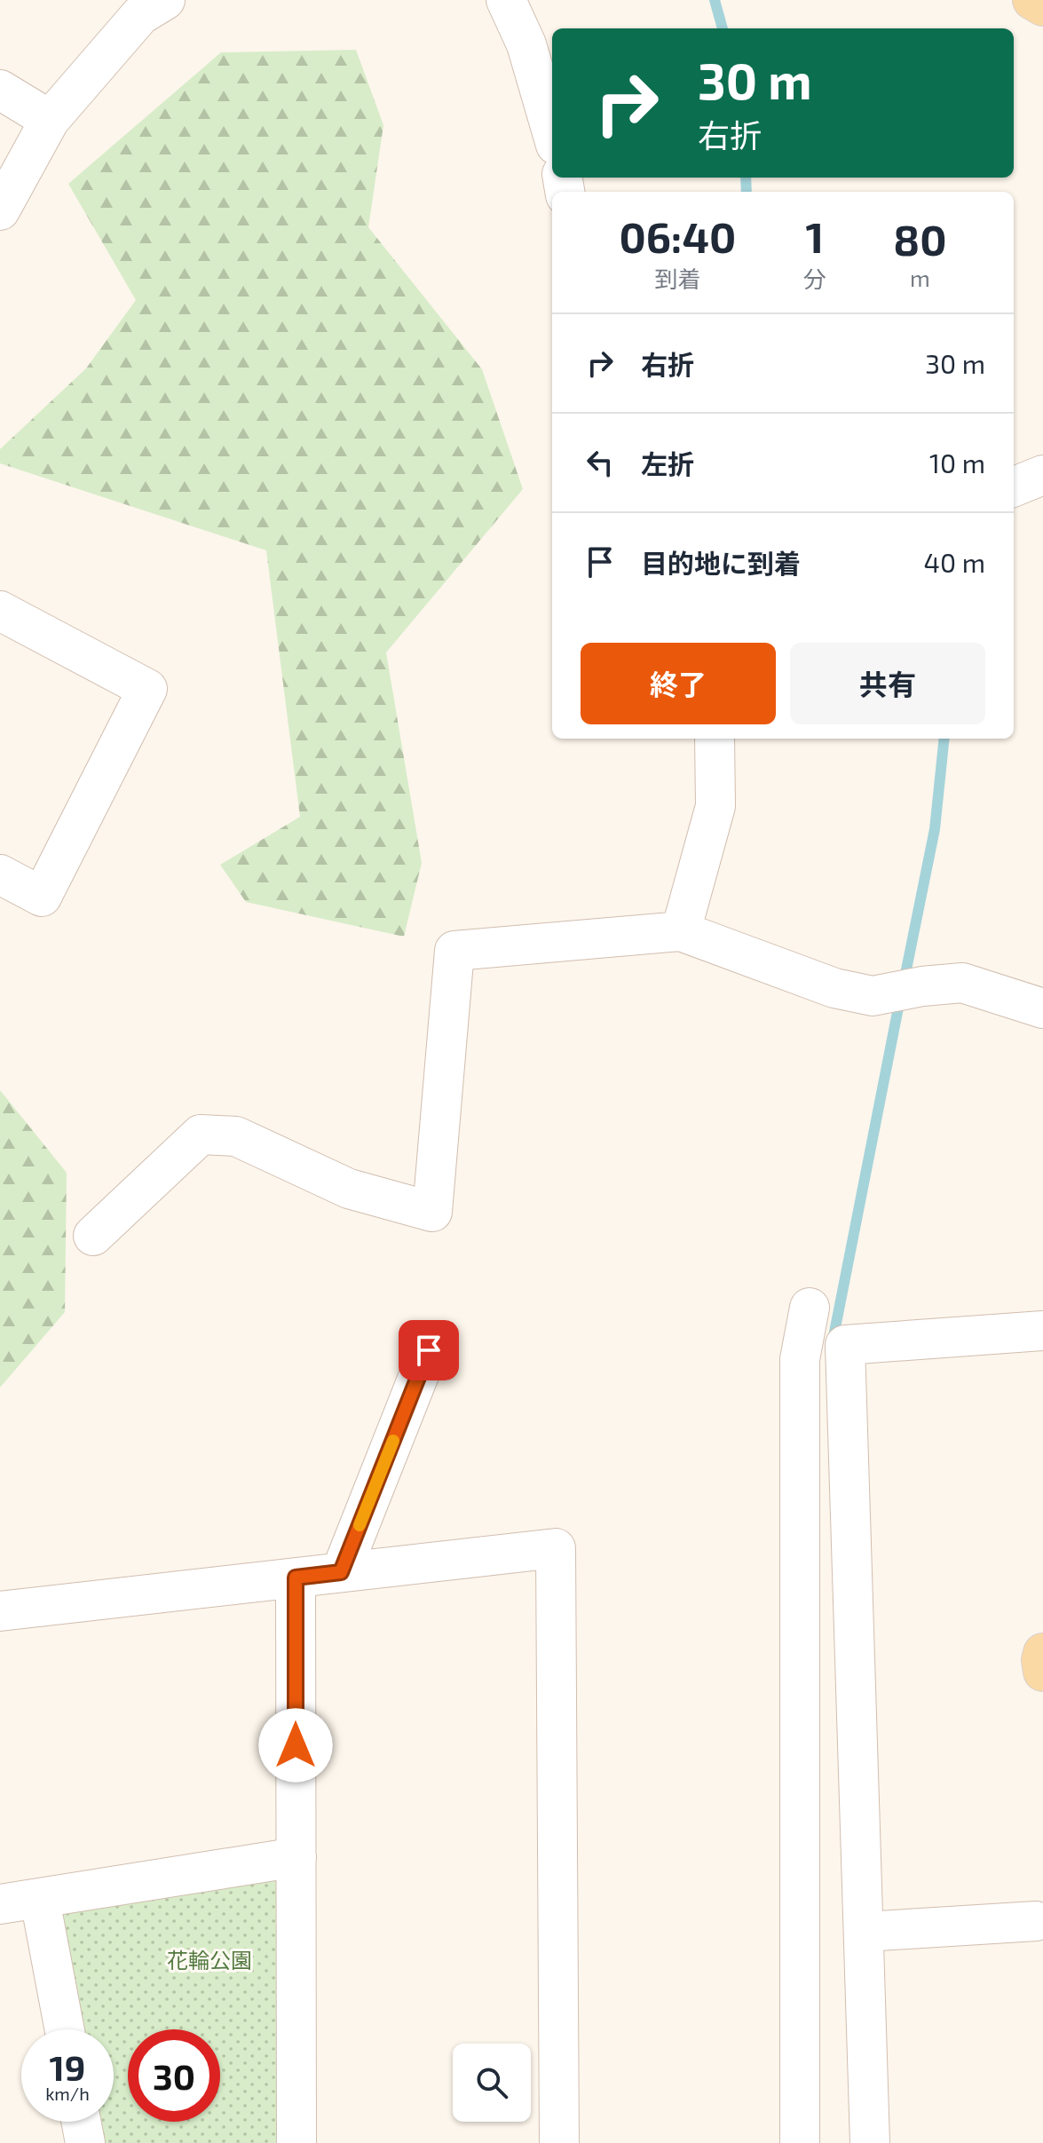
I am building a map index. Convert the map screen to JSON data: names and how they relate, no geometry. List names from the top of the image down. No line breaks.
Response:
{"parks":["花輪公園"],"page":{"turn":["30 m","右折"],"eta":["06:40","到着","1","分","80","m"],"list":[{"name":"右折","value":"30 m"},{"name":"左折","value":"10 m"},{"name":"目的地に到着","value":"40 m"}],"buttons":["終了","共有"],"speed":"19 km/h","limit":"30"}}
